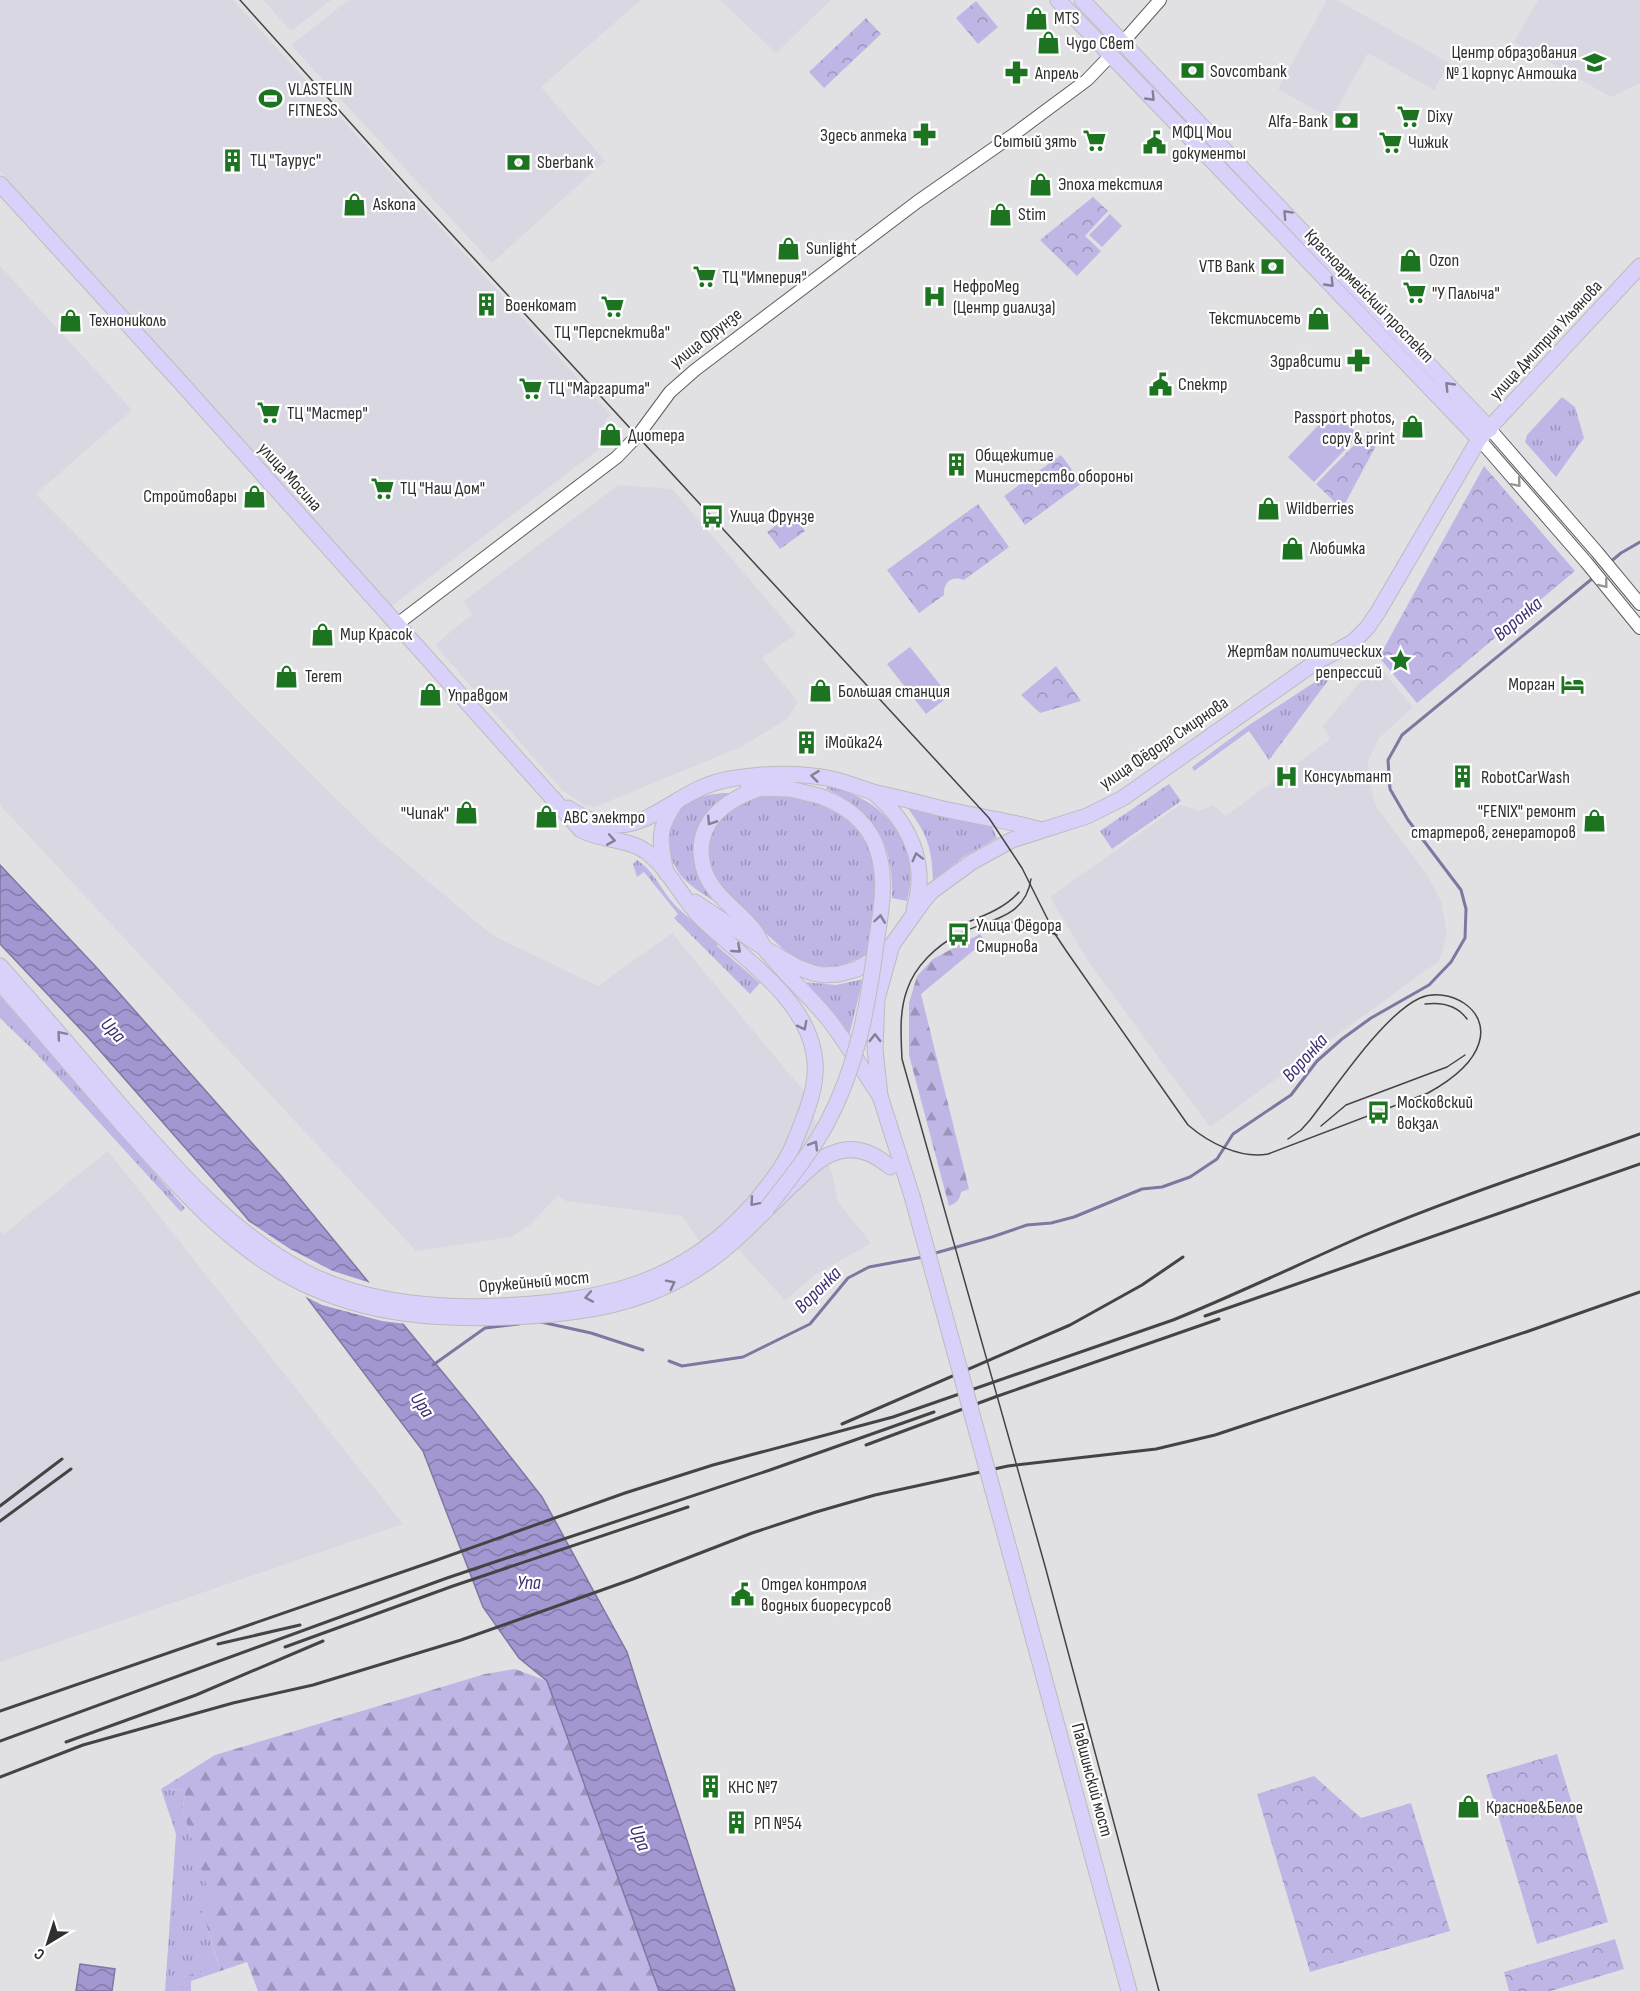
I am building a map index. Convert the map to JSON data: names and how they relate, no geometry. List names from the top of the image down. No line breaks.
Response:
{"streets":{"main road":["Красноармейский проспект","улица Фрунзе","улица Дмитрия Ульянова","улица Мосина","улица Фёдора Смирнова","Оружейный мост","Павшинский мост"]},"crossings":[["Красноармейский проспект","улица Фрунзе"],["Красноармейский проспект","улица Дмитрия Ульянова"],["Красноармейский проспект","улица Фёдора Смирнова"],["улица Фрунзе","улица Мосина"],["улица Дмитрия Ульянова","улица Фёдора Смирнова"],["улица Мосина","Оружейный мост"]],"water":["Воронка","Upa","Упа"],"places":{"shop":["MTS","Чудо Cвет","Эпоха текстиля","Askona","Stim","Sunlight","Ozon","Текстильсеть","Технониколь","Passport photos, copy & print","Диотера","Стройтовары","Wildberries","Любимка","Мир Красок","Terem","Большая станция","Управдом","\"Чипак\"","АВС электро","\"FENIX\" ремонт стартеров, генераторов","Красное&Белое"],"school or university":["Центр образования № 1 корпус Антошка"],"bank":["Sovcombank","Alfa-Bank","Sberbank","VTB Bank"],"pharmacy":["Апрель","Здесь аптека","Здравсити"],"sports":["VLASTELIN FITNESS"],"supermarket":["Dixy","Сытый зять","Чижик","ТЦ \"Империя\"","\"У Палыча\"","ТЦ \"Перспектива\"","ТЦ \"Маргарита\"","ТЦ \"Мастер\"","ТЦ \"Наш Дом\""],"public building":["МФЦ Мои документы","Спектр","Отдел контроля водных биоресурсов"],"building":["ТЦ \"Таурус\"","Военкомат","Общежитие Министерство обороны","iМойка24","RobotCarWash","КНС №7","РП №54"],"hospital":["НефроМед (Центр диализа)","Консультант"],"bus stop":["Улица Фрунзе","Улица Фёдора Смирнова","Московский вокзал"],"place":["Жертвам политических репрессий"],"hotel":["Морган"]},"north":"bottom left"}
